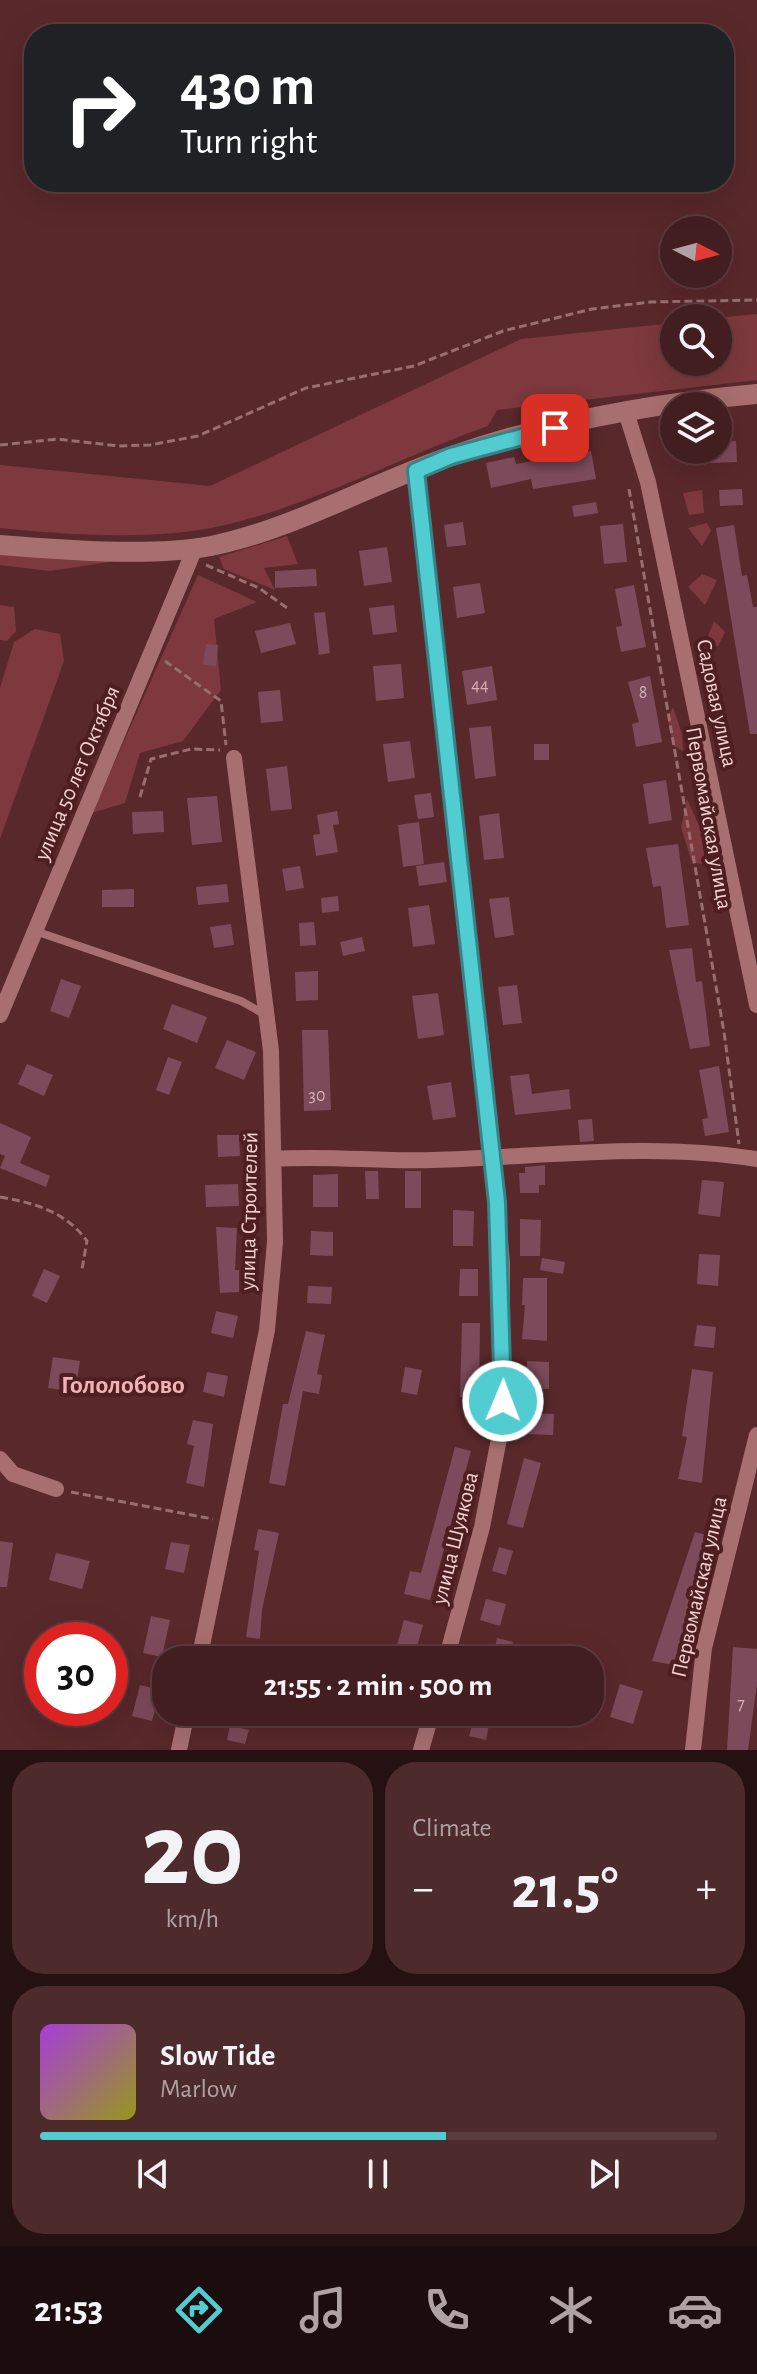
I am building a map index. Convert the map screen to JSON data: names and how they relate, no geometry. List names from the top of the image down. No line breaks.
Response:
{"streets":{"street":["Садовая улица","улица 50 лет Октября","Первомайская улица","улица Строителей","улица Шуякова"]},"districts":["Гололобово"],"house_numbers":["44","8","30","7"],"north":"right","page":{"turn":["430 m","Turn right"],"limit":"30","trip":"21:55 · 2 min · 500 m","tile":[["20","km/h"],"Climate"],"heat":["−","21.5°","+"],"song":["Slow Tide","Marlow"],"tabs":"21:53"}}
